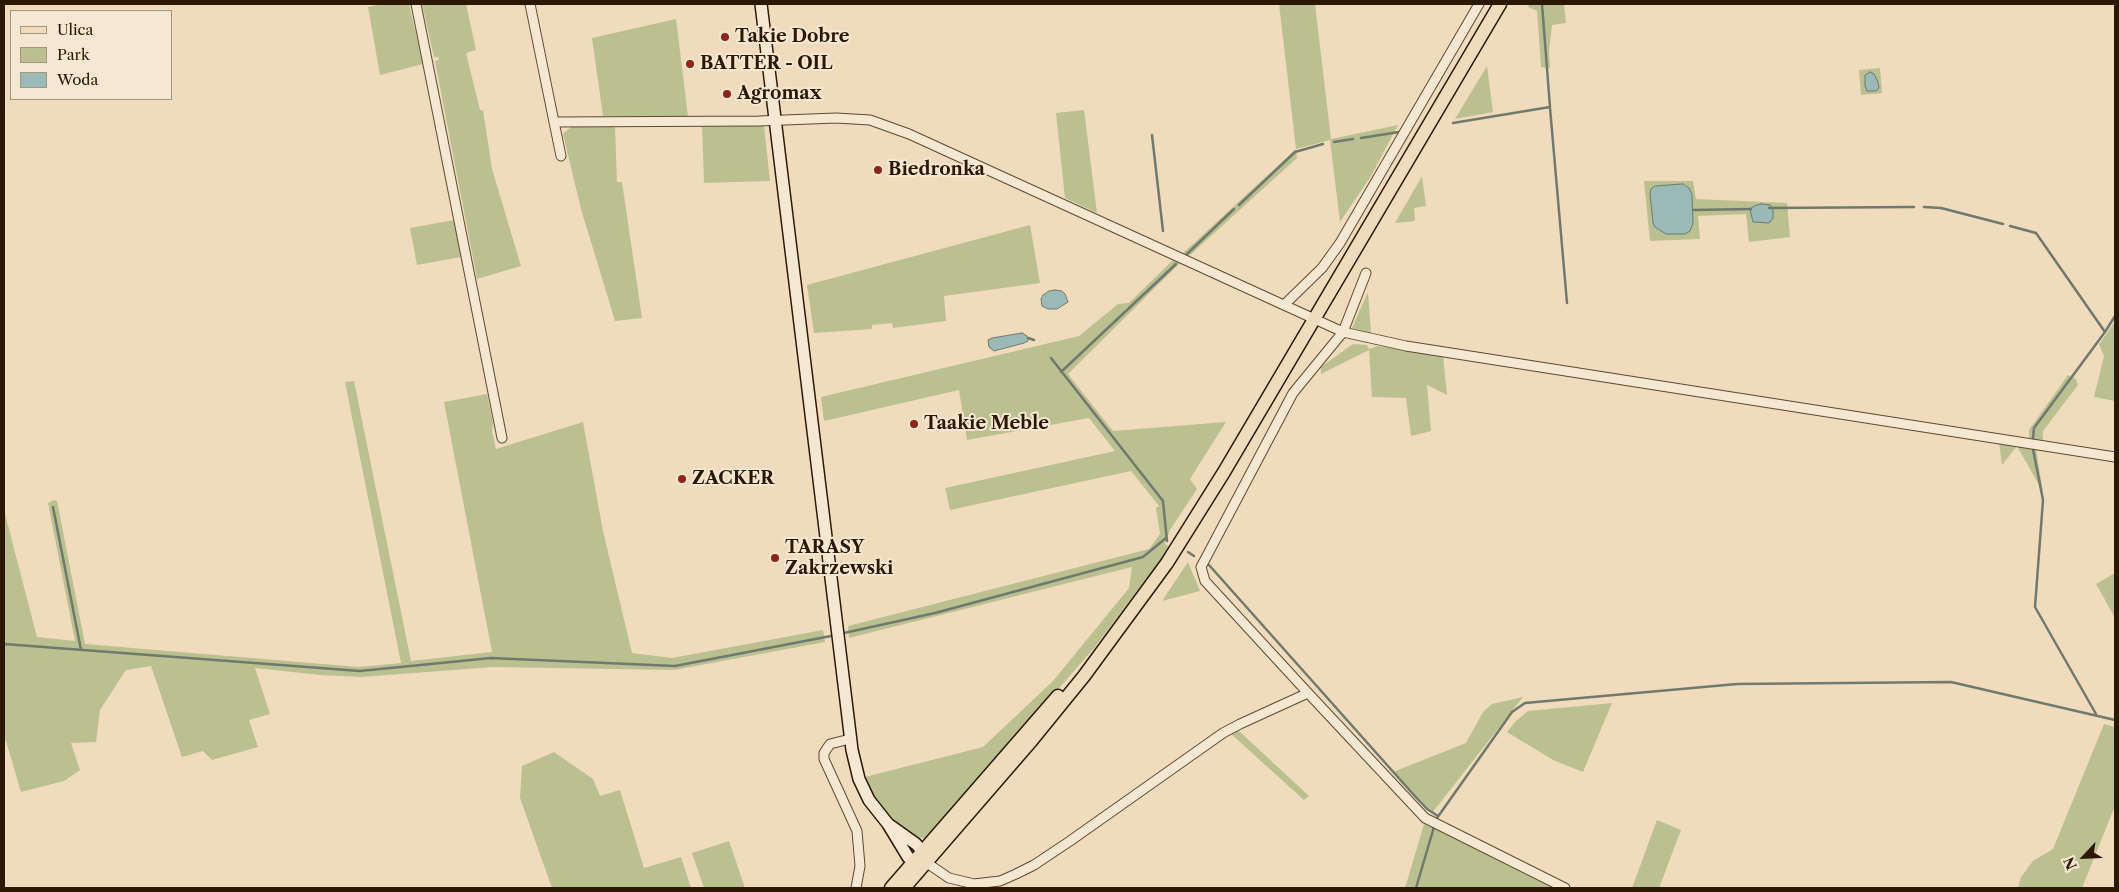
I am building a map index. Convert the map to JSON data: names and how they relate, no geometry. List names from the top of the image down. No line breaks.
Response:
{"places":["Takie Dobre","BATTER - OIL","Agromax","Biedronka","Taakie Meble","ZACKER","TARASY Zakrzewski"],"legend":["Ulica","Park","Woda"],"north":"bottom left"}
